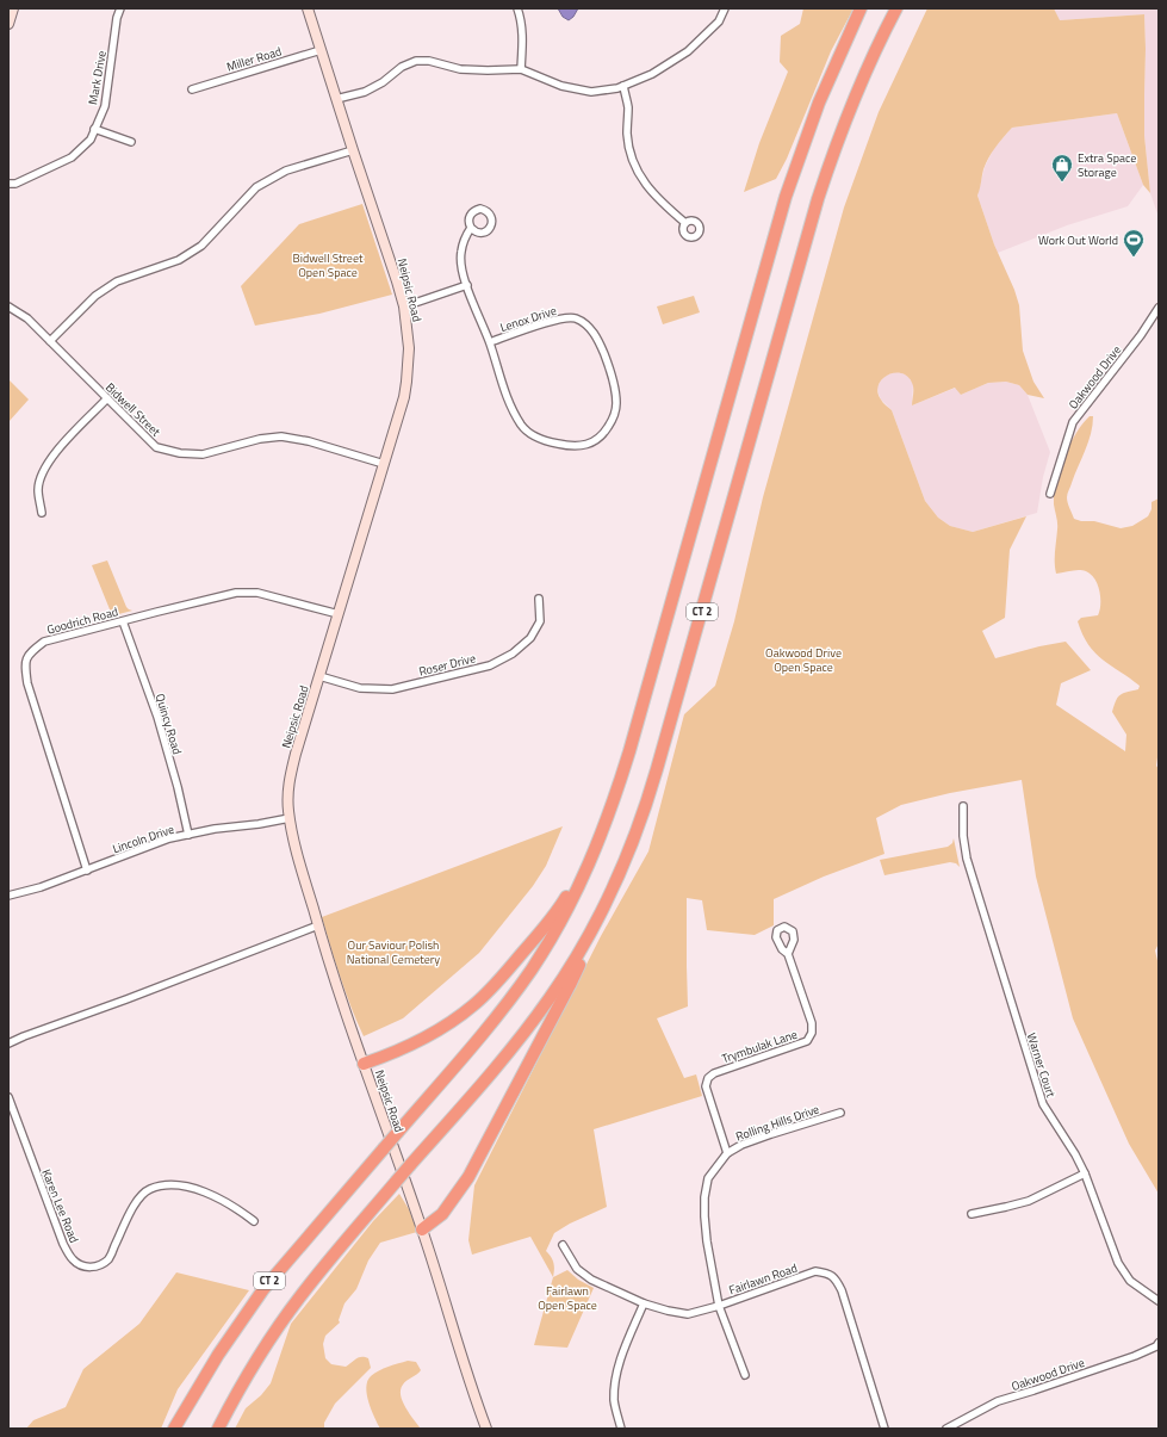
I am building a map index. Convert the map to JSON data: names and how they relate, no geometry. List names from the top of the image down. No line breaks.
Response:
{"streets":{"highway":["CT 2"],"street":["Miller Road","Mark Drive","Neipsic Road","Lenox Drive","Oakwood Drive","Bidwell Street","Goodrich Road","Roser Drive","Quincy Road","Lincoln Drive","Trymbulak Lane","Warner Court","Rolling Hills Drive","Karen Lee Road","Fairlawn Road"]},"crossings":[["Miller Road","Neipsic Road"],["Neipsic Road","Bidwell Street"],["Neipsic Road","Goodrich Road"],["Neipsic Road","Roser Drive"],["Neipsic Road","Lincoln Drive"],["Goodrich Road","Quincy Road"],["Goodrich Road","Lincoln Drive"],["Quincy Road","Lincoln Drive"],["Trymbulak Lane","Rolling Hills Drive"],["Rolling Hills Drive","Fairlawn Road"]],"parks":["Bidwell Street Open Space","Oakwood Drive Open Space","Our Saviour Polish National Cemetery","Fairlawn Open Space"],"places":{"shop":["Extra Space Storage"],"sports":["Work Out World"]}}
